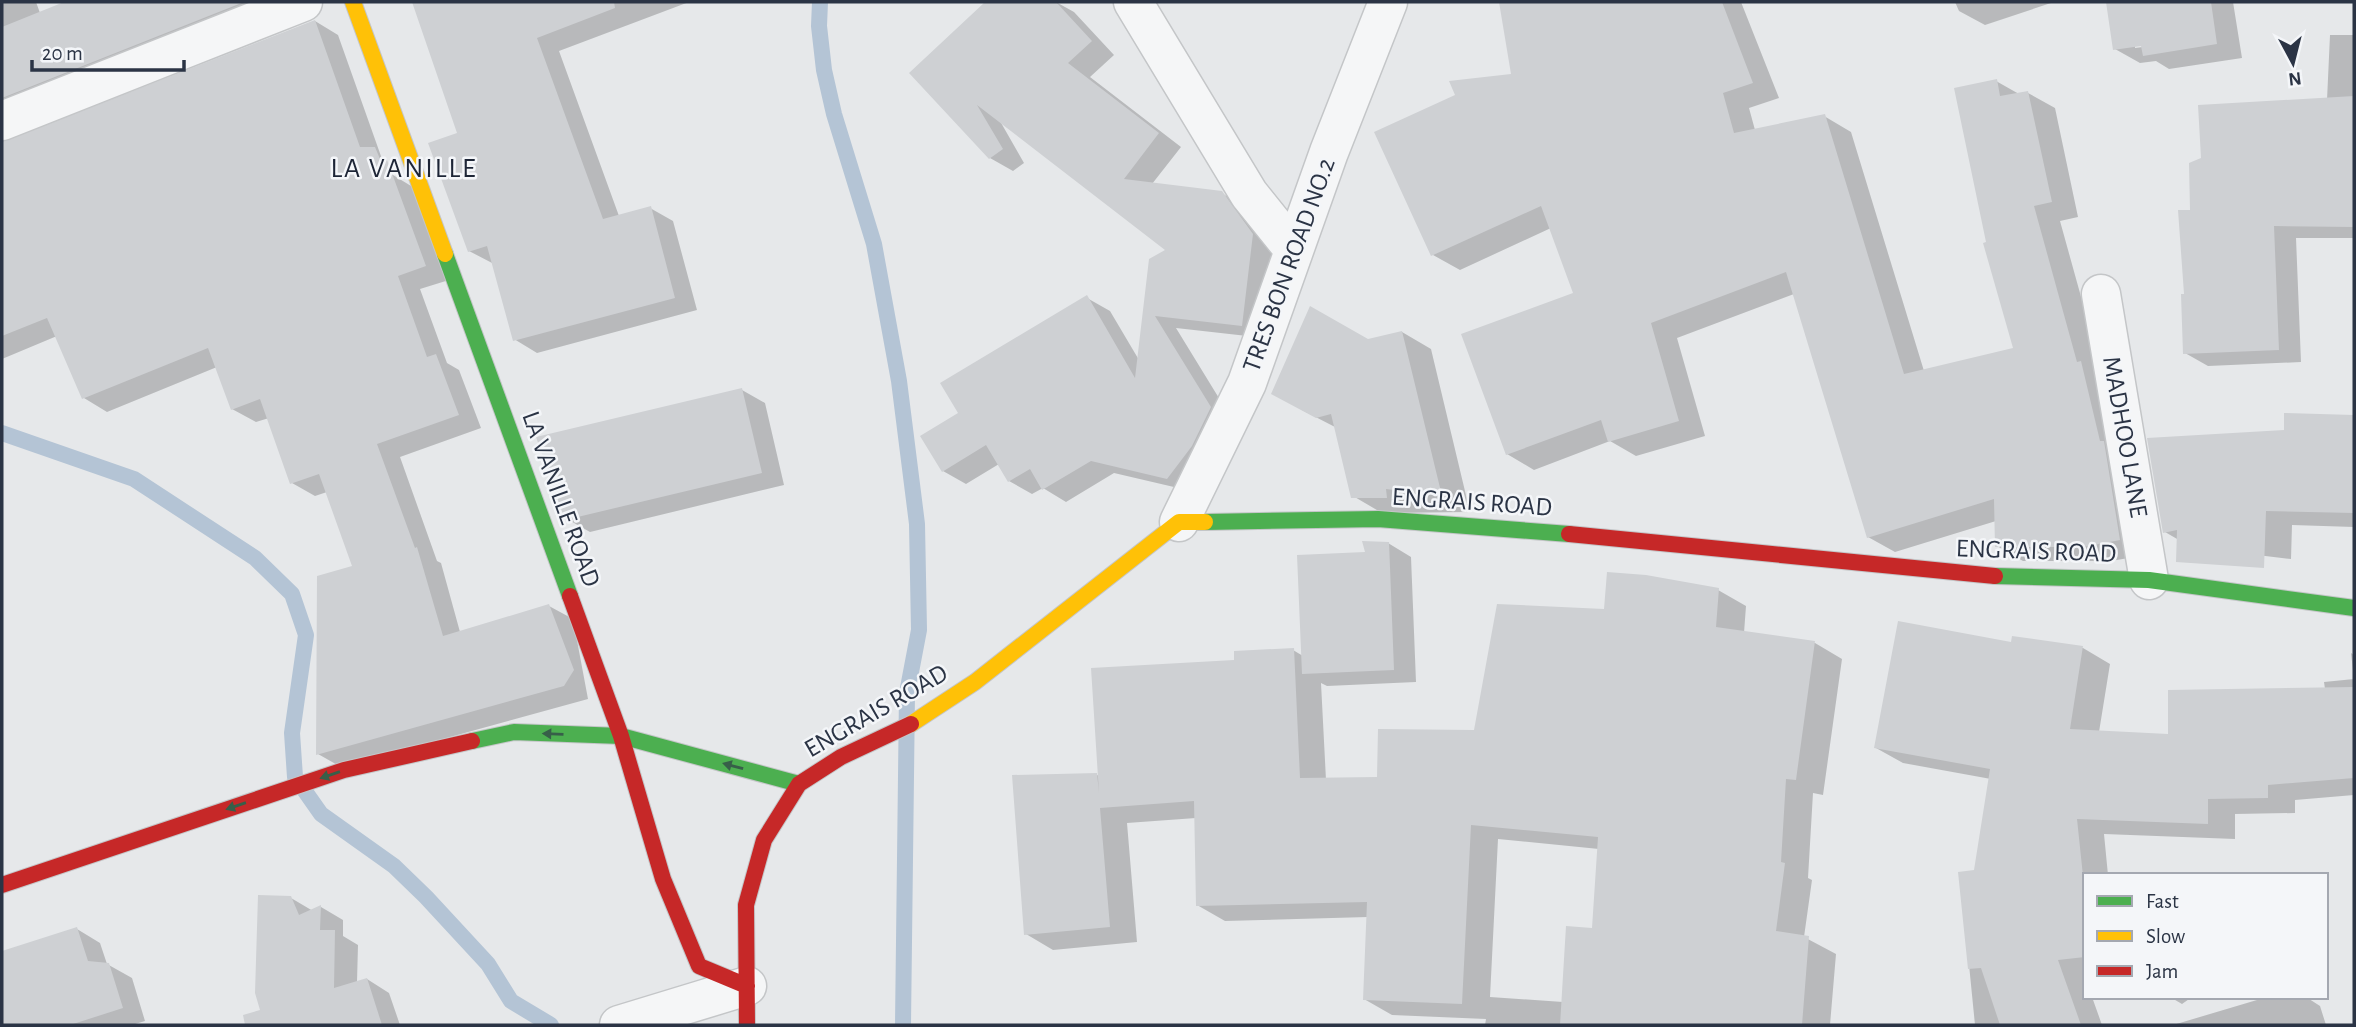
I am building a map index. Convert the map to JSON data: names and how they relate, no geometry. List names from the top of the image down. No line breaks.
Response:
{"streets":{"street":["TRES BON ROAD NO.2","MADHOO LANE","LA VANILLE ROAD","ENGRAIS ROAD"]},"crossings":[["TRES BON ROAD NO.2","ENGRAIS ROAD"],["MADHOO LANE","ENGRAIS ROAD"],["LA VANILLE ROAD","ENGRAIS ROAD"]],"districts":["LA VANILLE"],"legend":["Fast","Slow","Jam"],"scale_bar":"20 m","north":"bottom"}
